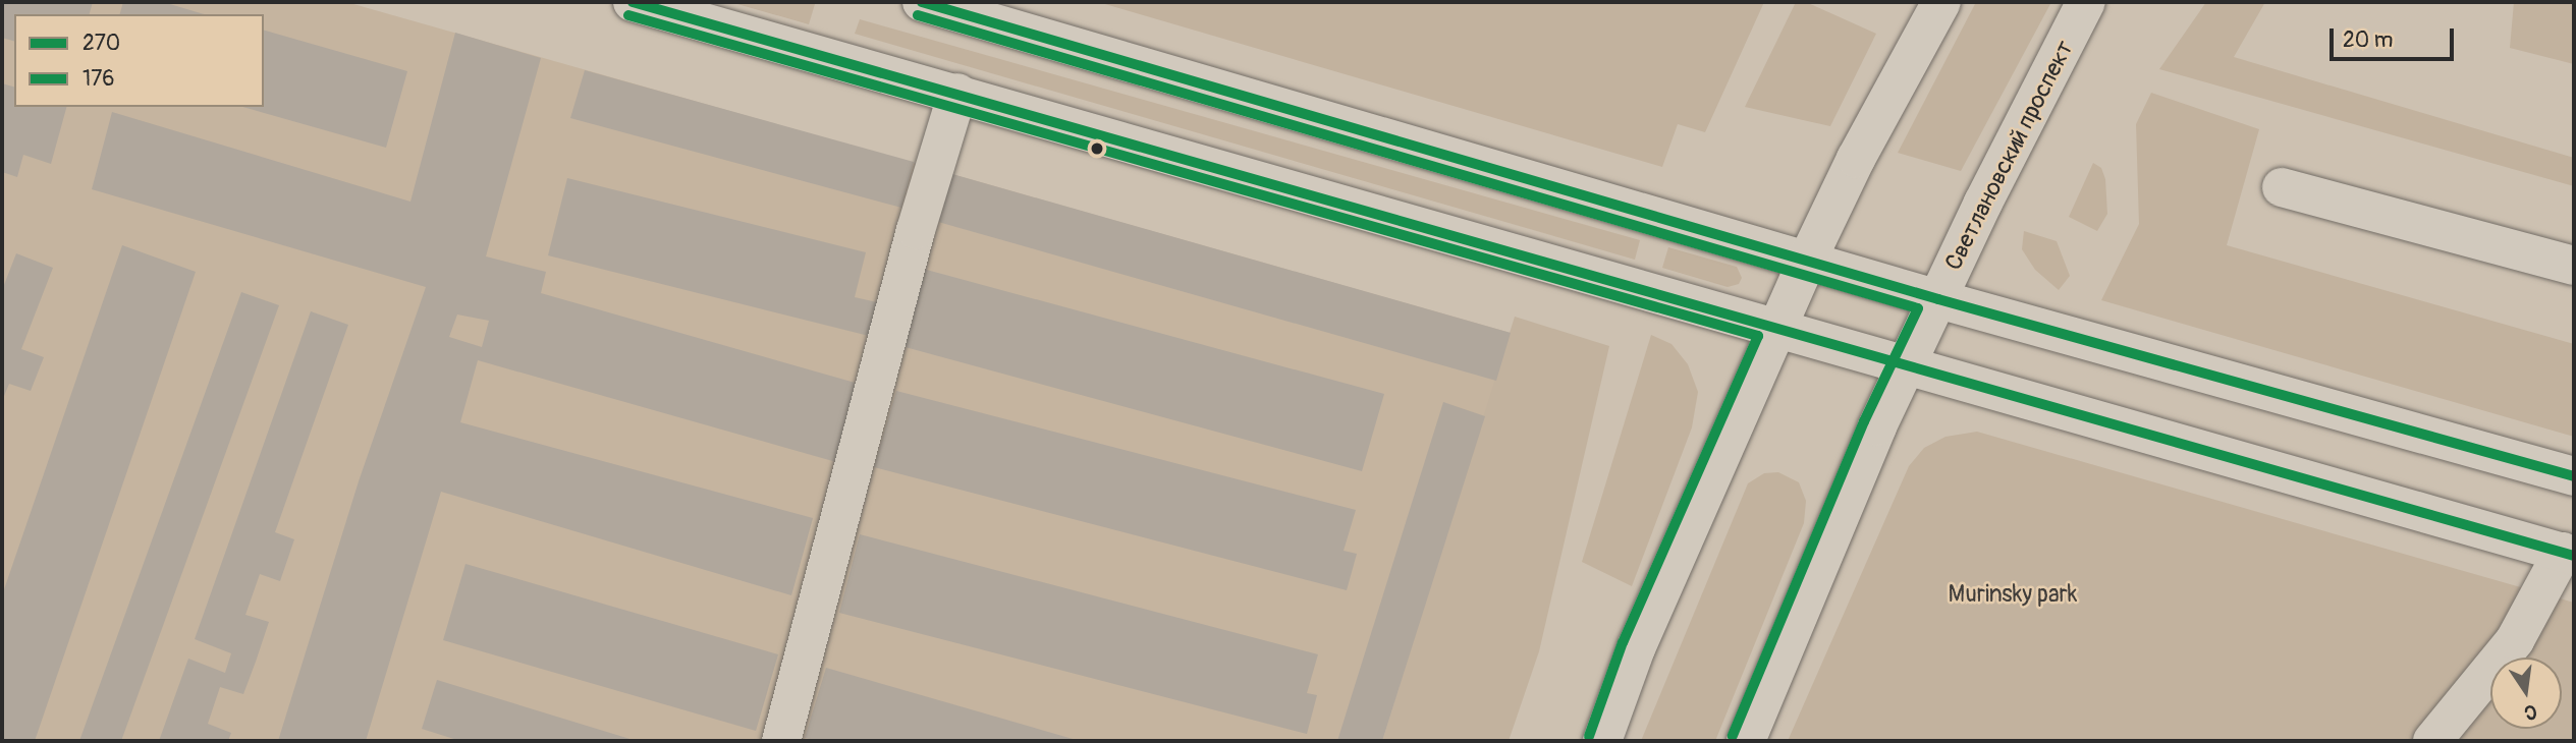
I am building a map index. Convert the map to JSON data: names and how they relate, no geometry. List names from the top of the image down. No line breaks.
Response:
{"streets":{"main road":["Светлановский проспект"]},"parks":["Murinsky park"],"lines":["transit line 270","transit line 176"],"legend":["270","176"],"scale_bar":"20 m","north":"bottom"}
